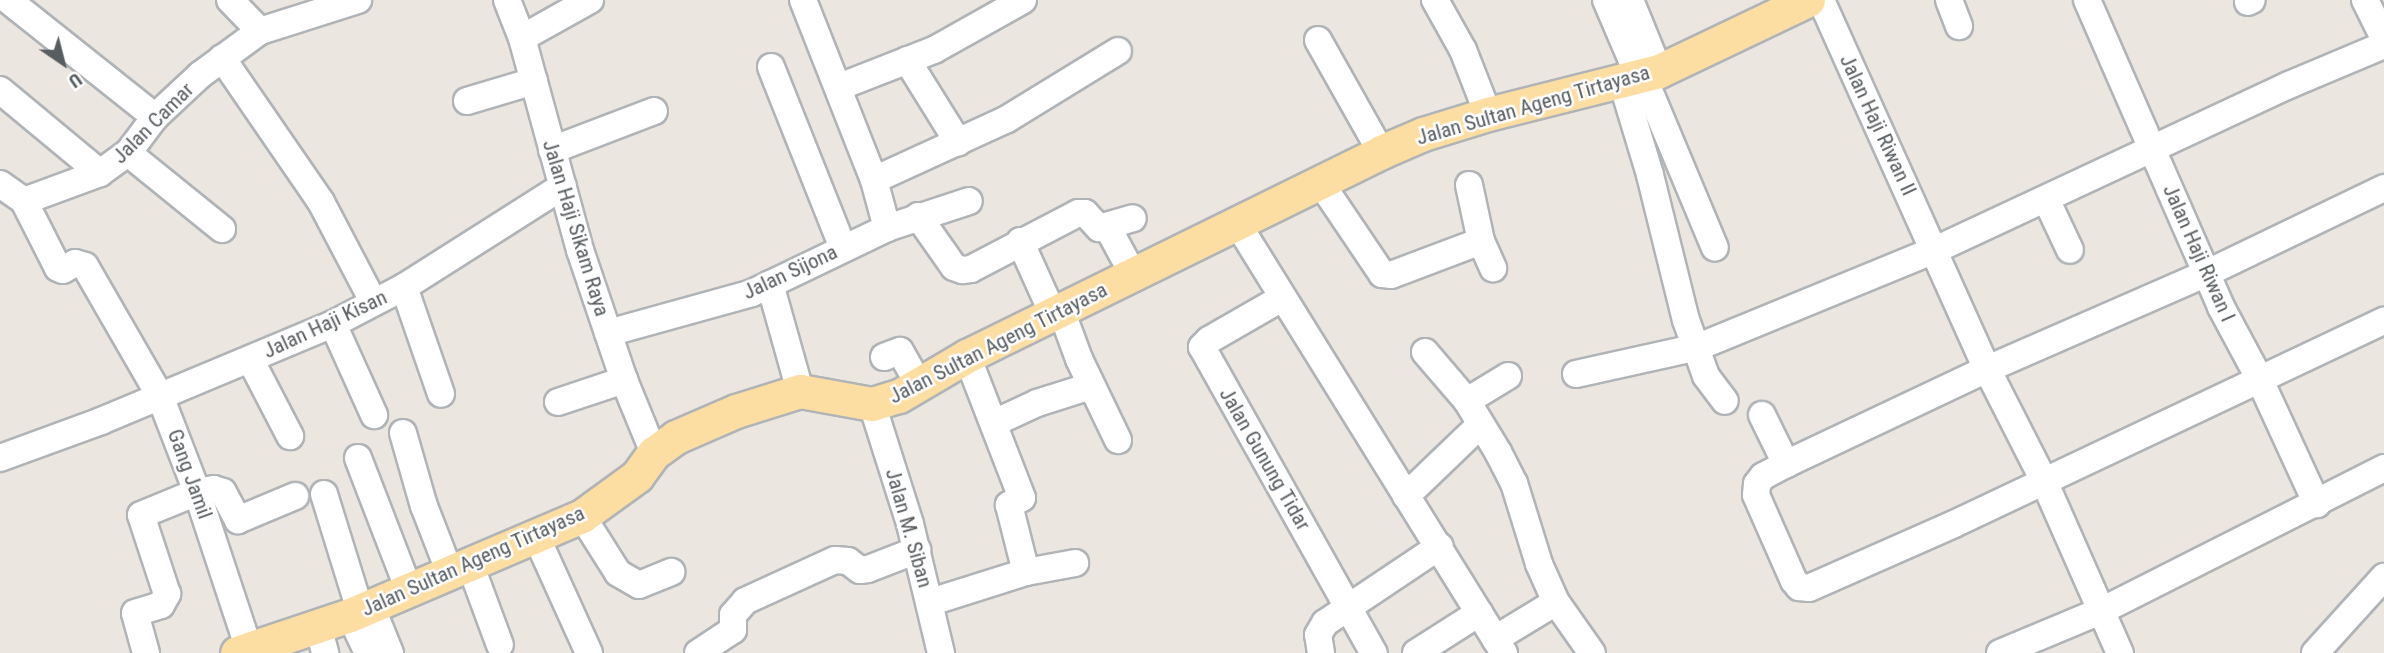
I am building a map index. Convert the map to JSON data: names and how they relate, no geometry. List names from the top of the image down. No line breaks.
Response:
{"streets":{"main road":["Jalan Sultan Ageng Tirtayasa"],"street":["Jalan Camar","Jalan Haji Riwan II","Jalan Haji Sikam Raya","Jalan Haji Riwan I","Jalan Sijona","Jalan Haji Kisan","Jalan Gunung Tidar","Gang Jamil","Jalan M. Siban"]},"crossings":[["Jalan Sultan Ageng Tirtayasa","Jalan Haji Sikam Raya"],["Jalan Sultan Ageng Tirtayasa","Gang Jamil"],["Jalan Sultan Ageng Tirtayasa","Jalan M. Siban"],["Jalan Camar","Gang Jamil"],["Jalan Haji Sikam Raya","Jalan Sijona"],["Jalan Haji Sikam Raya","Jalan Haji Kisan"],["Jalan Haji Kisan","Gang Jamil"]],"north":"bottom right"}
